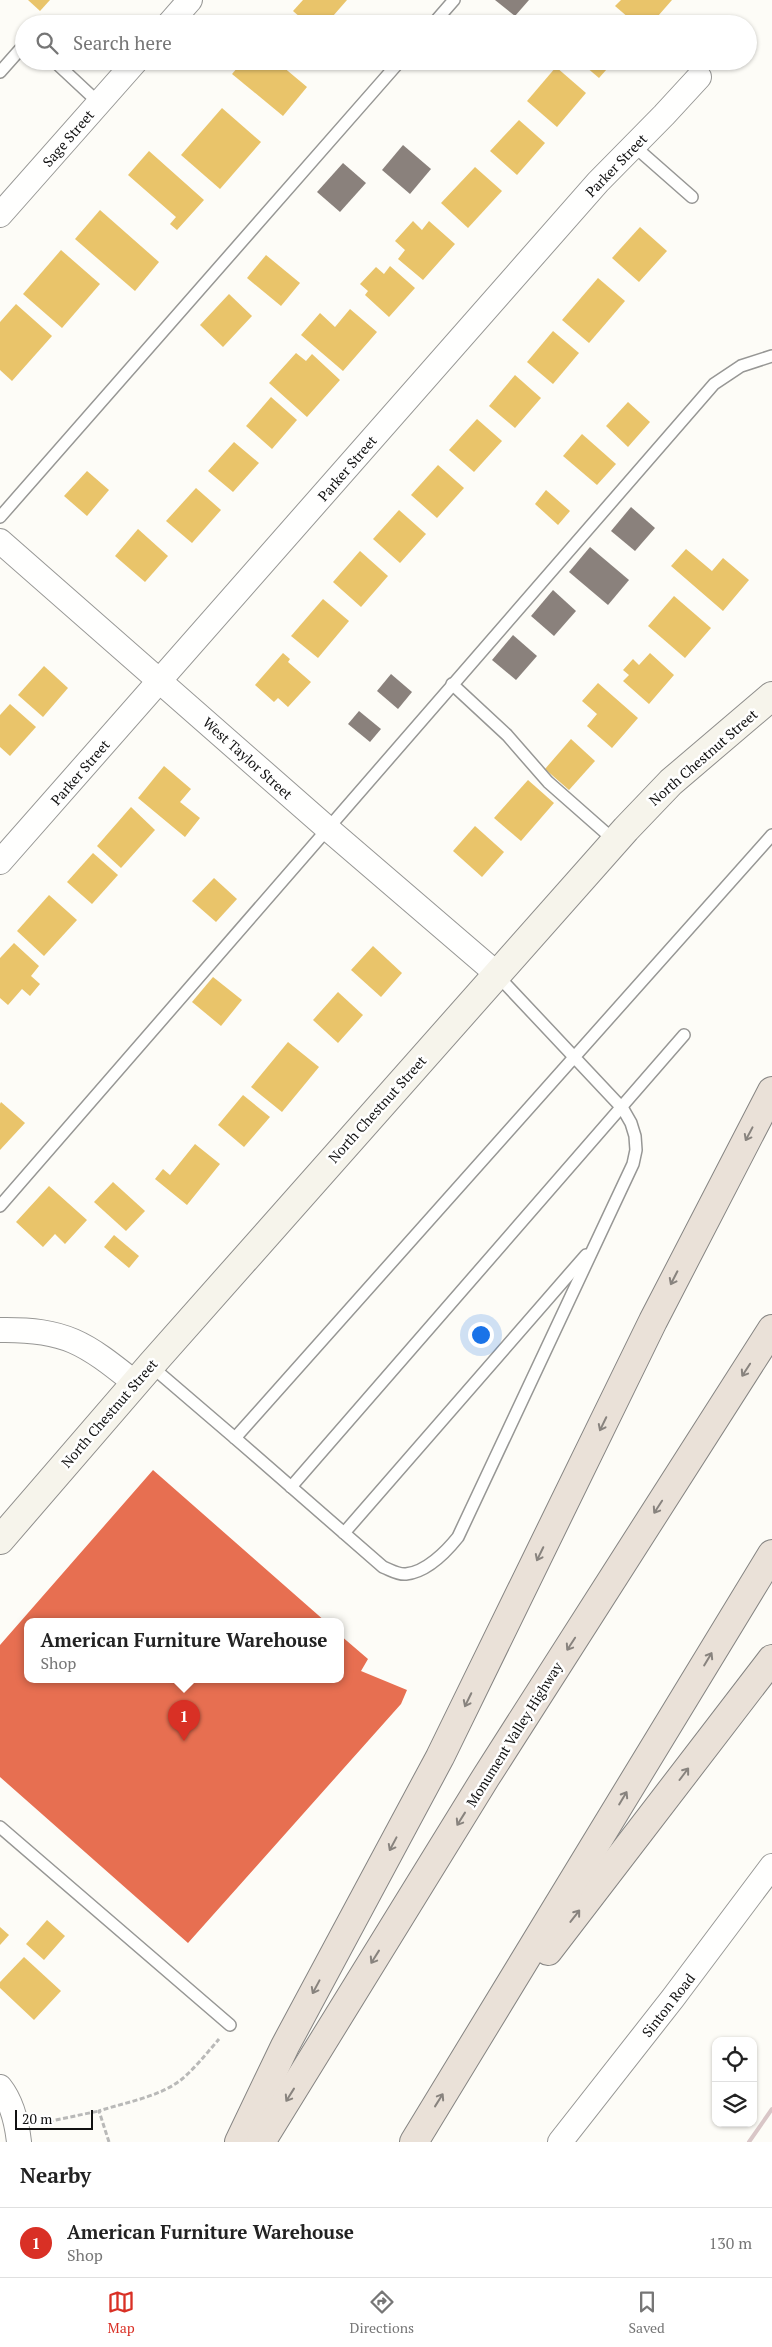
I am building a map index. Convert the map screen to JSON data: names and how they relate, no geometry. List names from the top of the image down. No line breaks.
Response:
{"streets":{"highway":["Monument Valley Highway"],"main road":["North Chestnut Street"],"street":["Sage Street","Parker Street","West Taylor Street","Sinton Road"]},"crossings":[["Parker Street","West Taylor Street"],["North Chestnut Street","West Taylor Street"]],"scale_bar":"20 m","page":{"search":"Search here","popup":["American Furniture Warehouse","Shop"],"pins":"1","scale":"20 m","heading":"Nearby","list":[{"mark":"1","name":"American Furniture Warehouse","note":"Shop","value":"130 m"}],"nav":["Map","Directions","Saved"]}}
